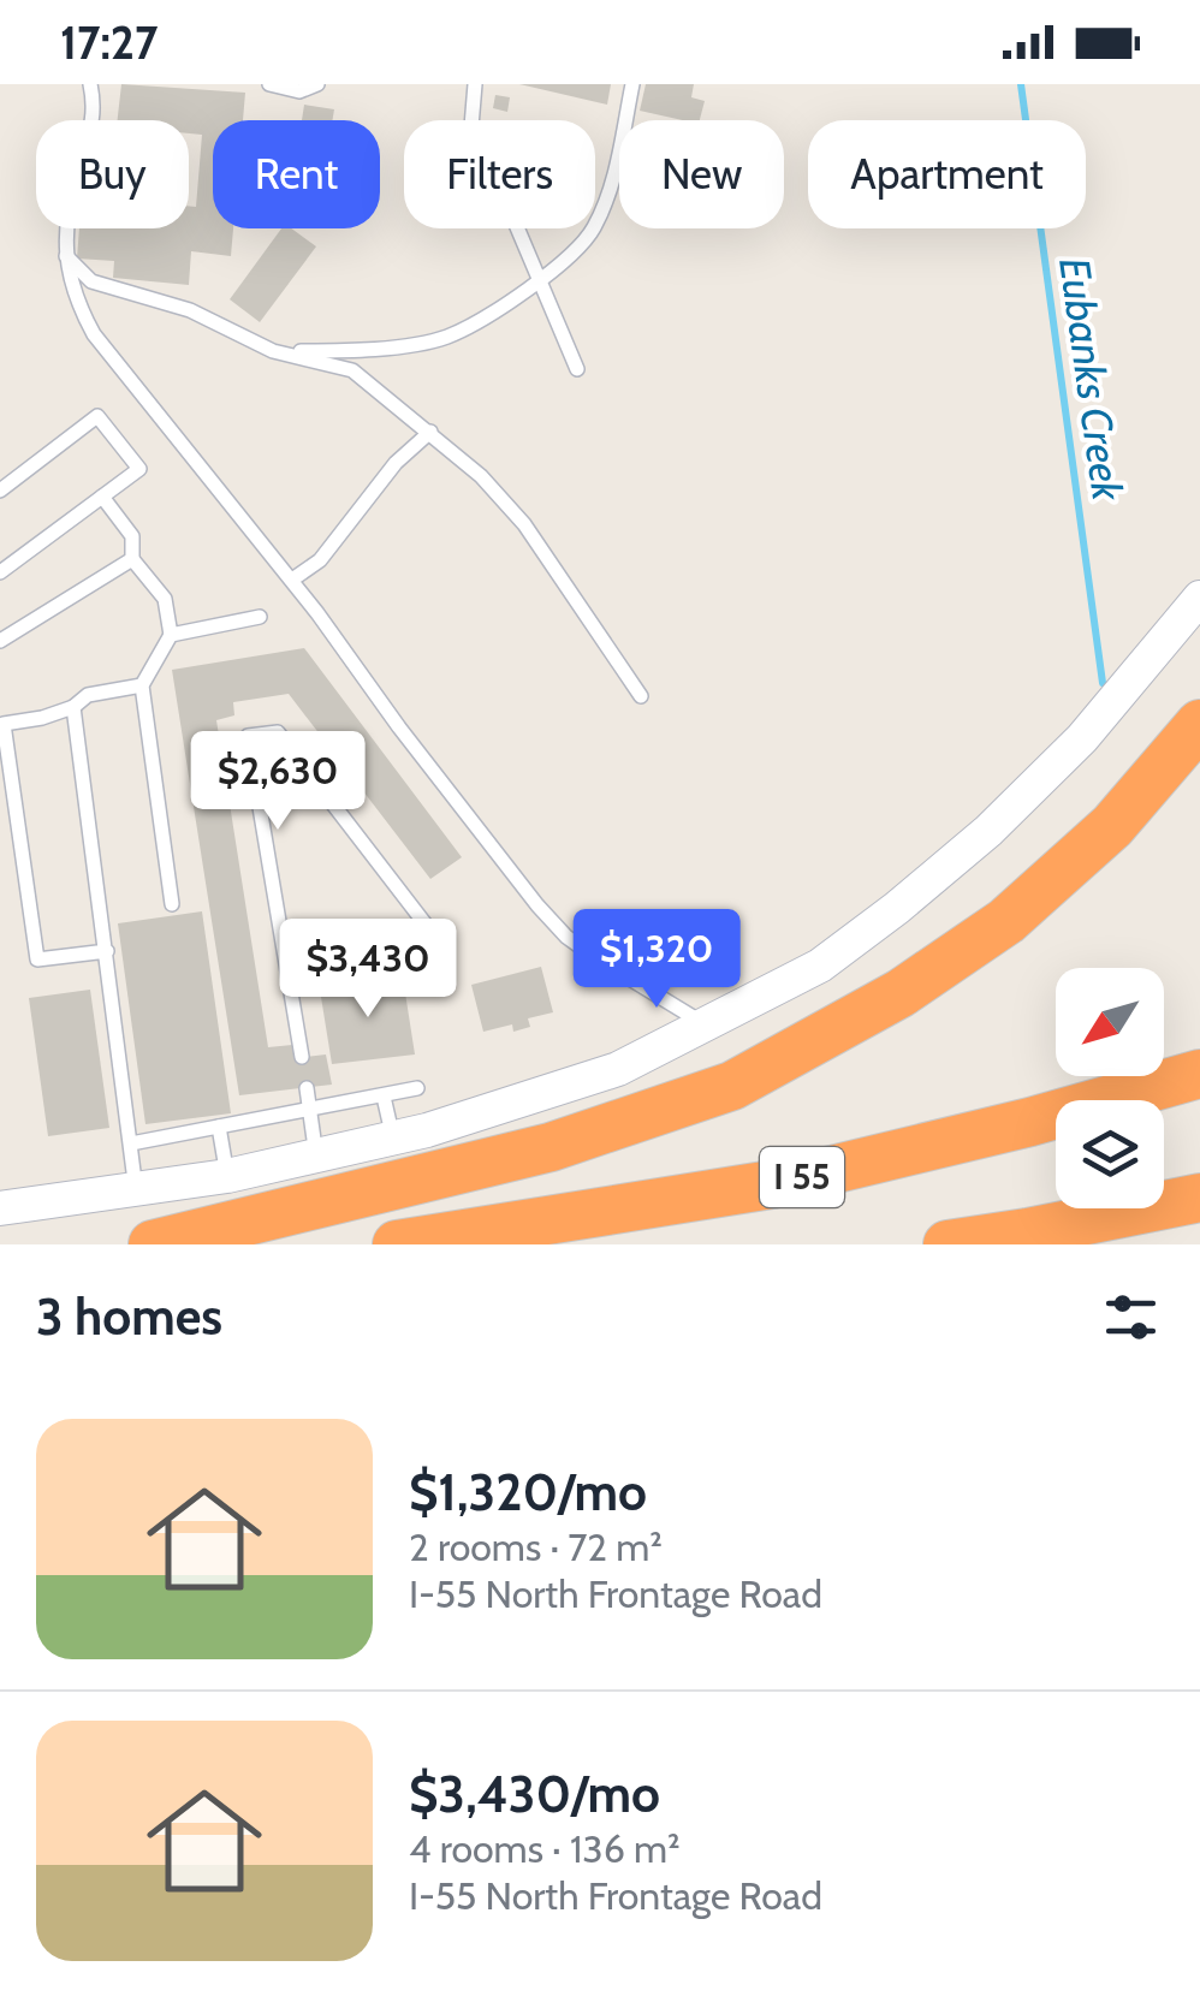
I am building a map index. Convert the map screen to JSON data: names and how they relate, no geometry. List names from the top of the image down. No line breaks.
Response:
{"streets":{"highway":["I 55"]},"water":["Eubanks Creek"],"north":"bottom left","page":{"status":"17:27","chip":["Buy","Rent","Filters","New","Apartment"],"price":["$2,630","$1,320","$3,430"],"heading":"3 homes","list":[{"name":"$1,320/mo","note":"2 rooms · 72 m² · I-55 North Frontage Road"},{"name":"$3,430/mo","note":"4 rooms · 136 m² · I-55 North Frontage Road"}]}}
